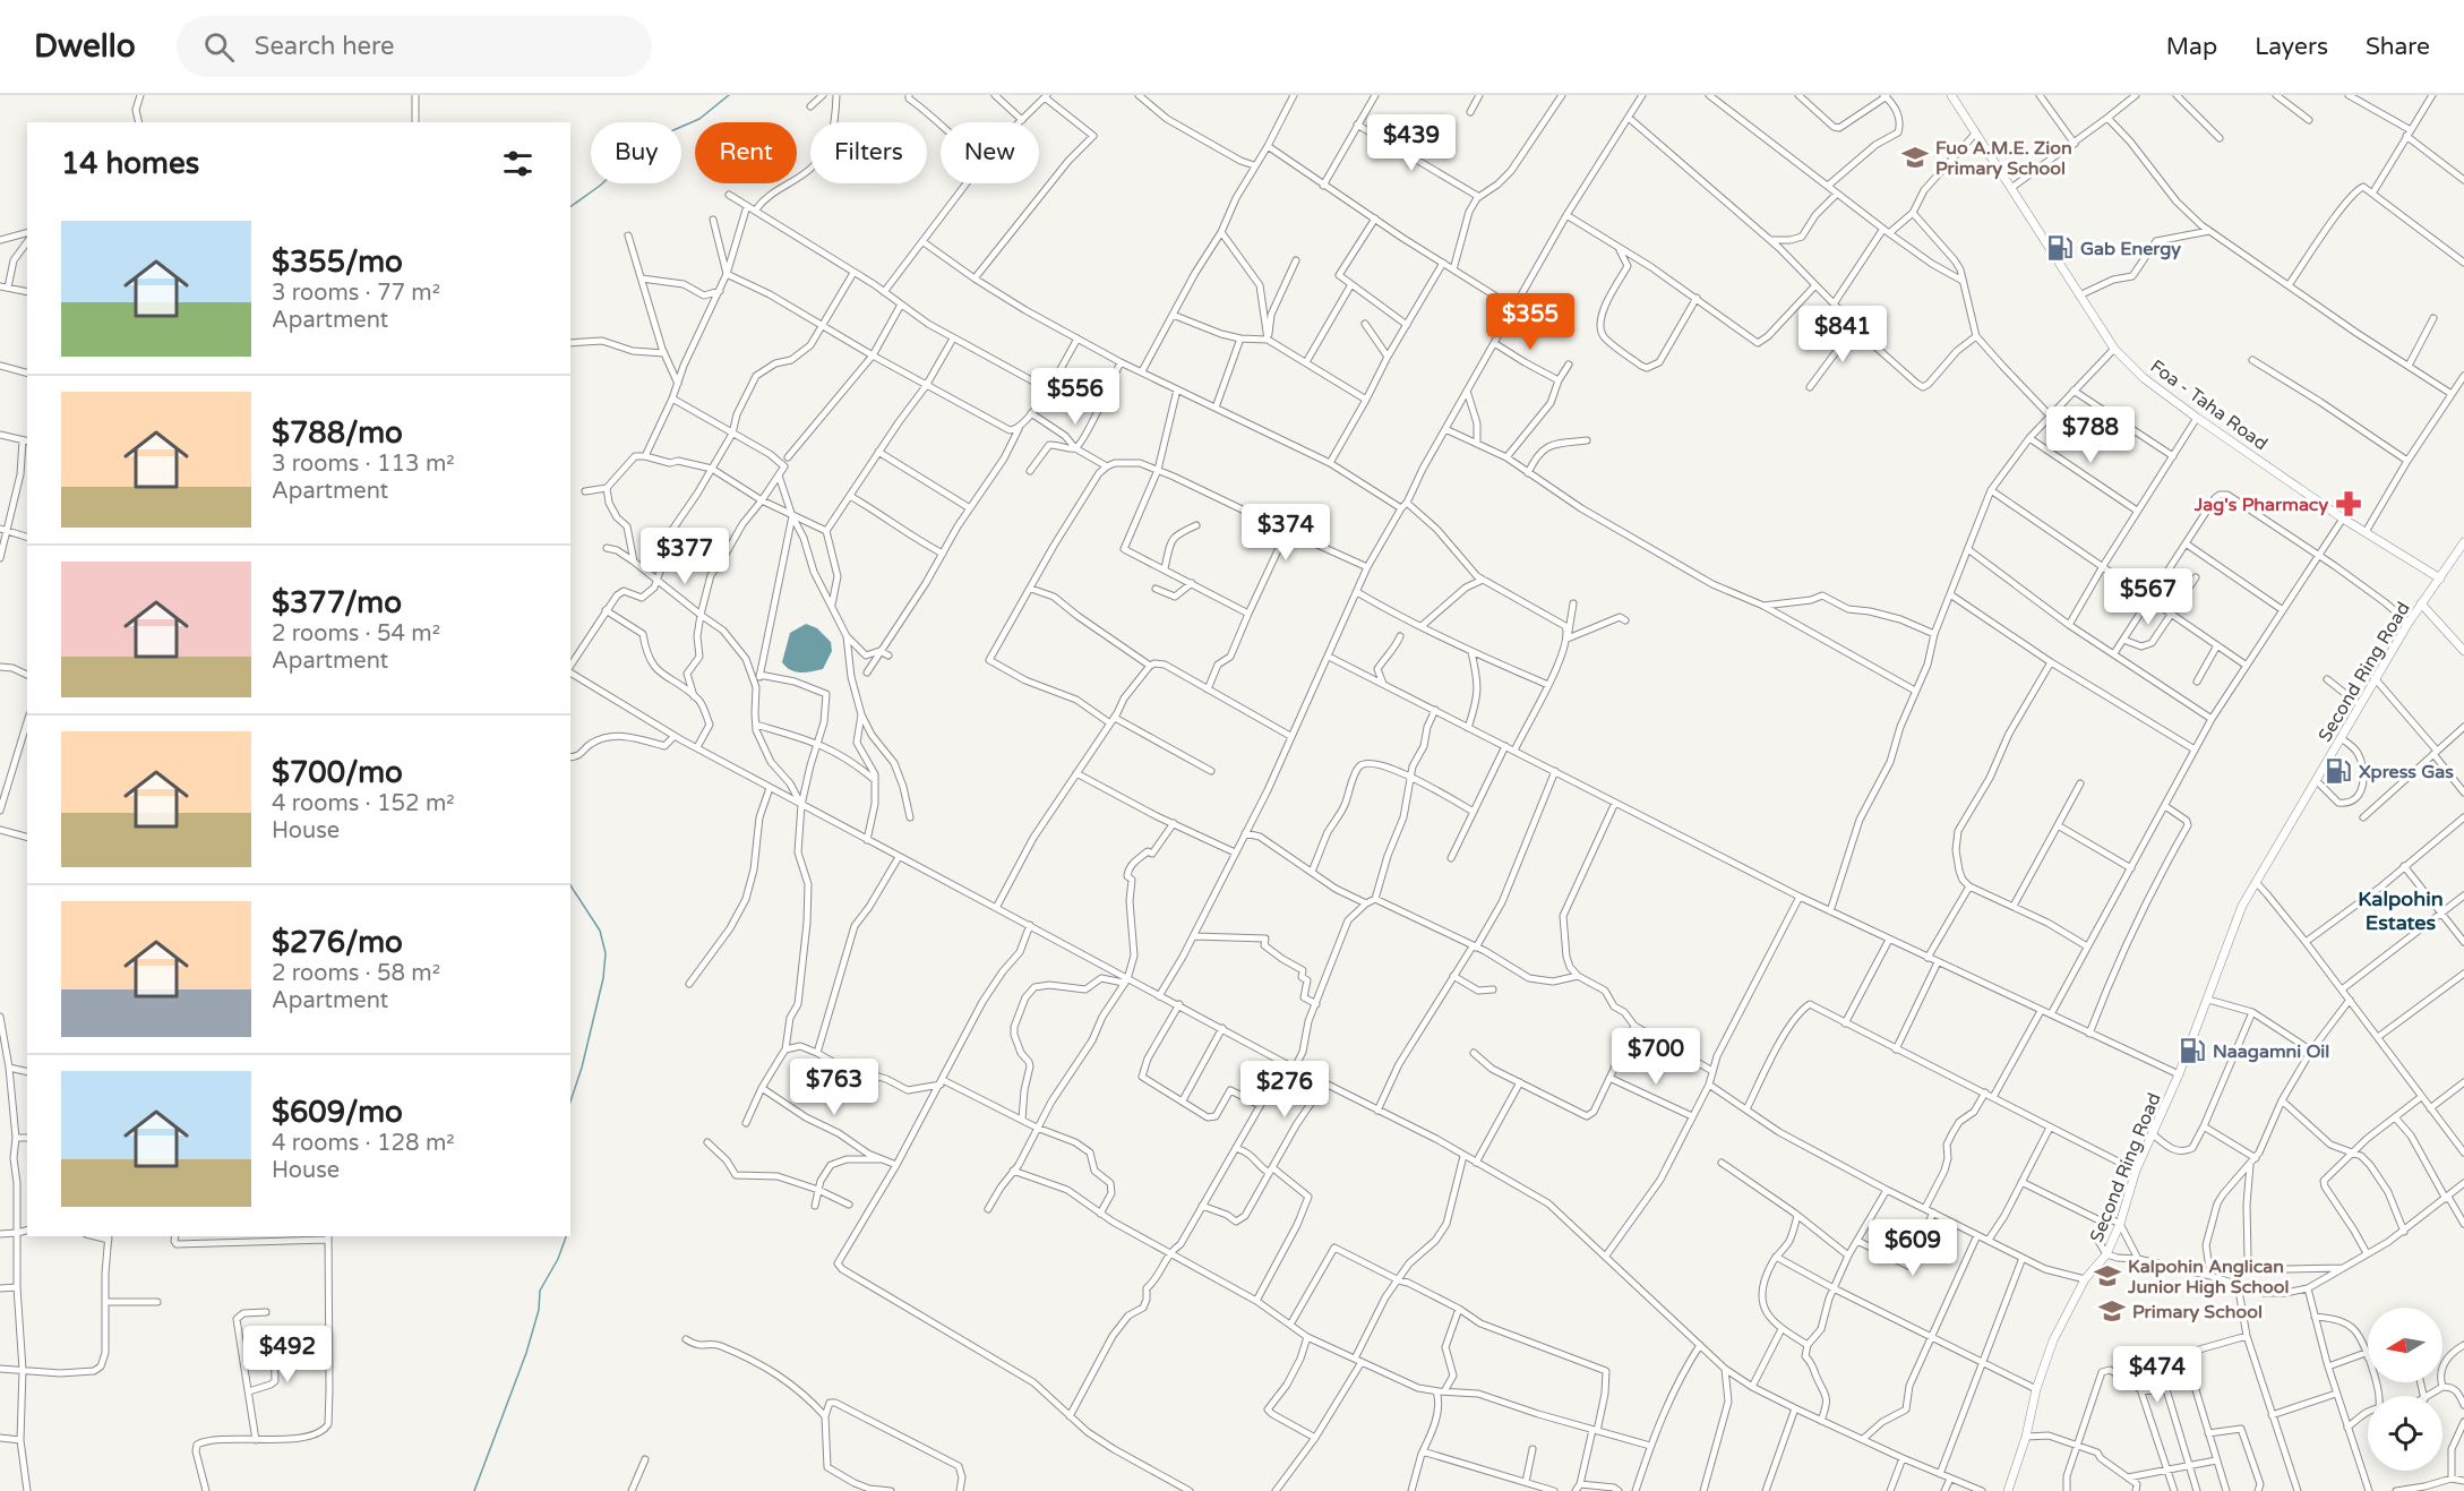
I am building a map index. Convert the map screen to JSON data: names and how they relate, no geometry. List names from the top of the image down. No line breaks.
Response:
{"streets":{"street":["Foa - Taha Road","Second Ring Road"]},"crossings":[["Foa - Taha Road","Second Ring Road"]],"districts":["Kalpohin Estates"],"places":{"school or university":["Fuo A.M.E. Zion Primary School","Kalpohin Anglican Junior High School","Primary School"],"fuel station":["Gab Energy","Xpress Gas","Naagamni Oil"],"pharmacy":["Jag's Pharmacy"]},"north":"left","page":{"header":"Dwello","search":"Search here","nav":["Map","Layers","Share"],"price":["$439","$355","$841","$556","$788","$374","$377","$567","$700","$763","$276","$609","$492","$474"],"chip":["Buy","Rent","Filters","New"],"heading":"14 homes","list":[{"name":"$355/mo","note":"3 rooms · 77 m² · Apartment"},{"name":"$788/mo","note":"3 rooms · 113 m² · Apartment"},{"name":"$377/mo","note":"2 rooms · 54 m² · Apartment"},{"name":"$700/mo","note":"4 rooms · 152 m² · House"},{"name":"$276/mo","note":"2 rooms · 58 m² · Apartment"},{"name":"$609/mo","note":"4 rooms · 128 m² · House"}]}}
